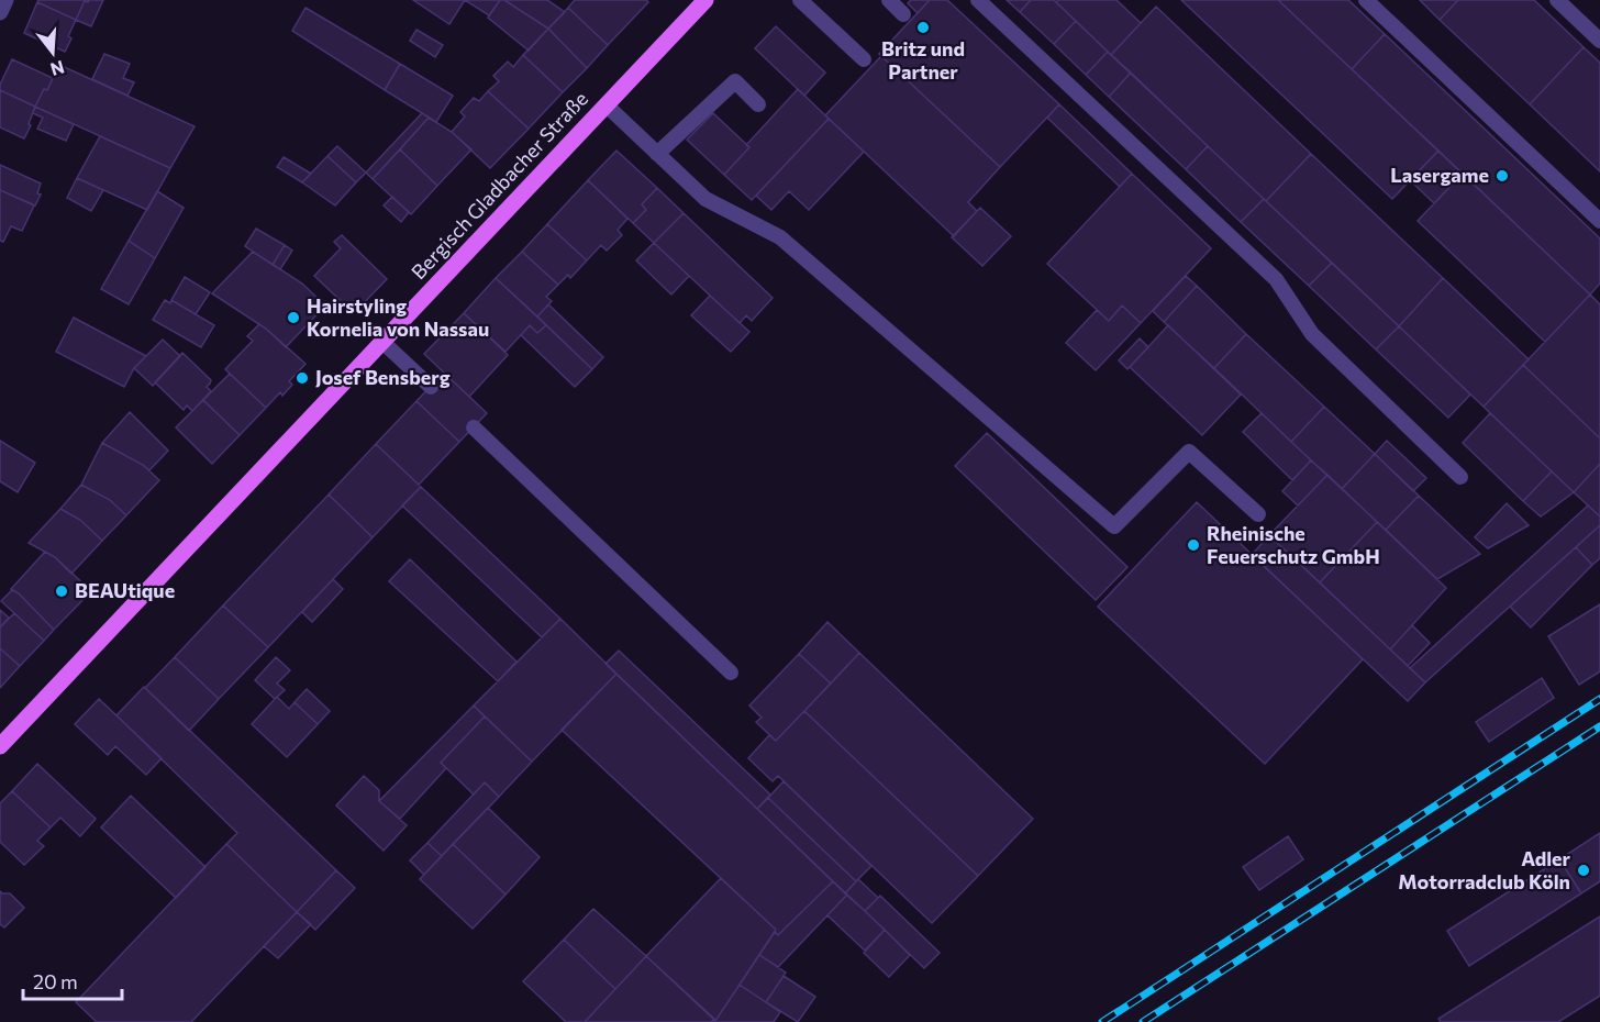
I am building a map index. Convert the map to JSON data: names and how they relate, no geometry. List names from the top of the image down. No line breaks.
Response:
{"streets":{"main road":["Bergisch Gladbacher Straße"]},"places":["Britz und Partner","Lasergame","Hairstyling Kornelia von Nassau","Josef Bensberg","Rheinische Feuerschutz GmbH","BEAUtique","Adler Motorradclub Köln"],"scale_bar":"20 m","north":"bottom"}
